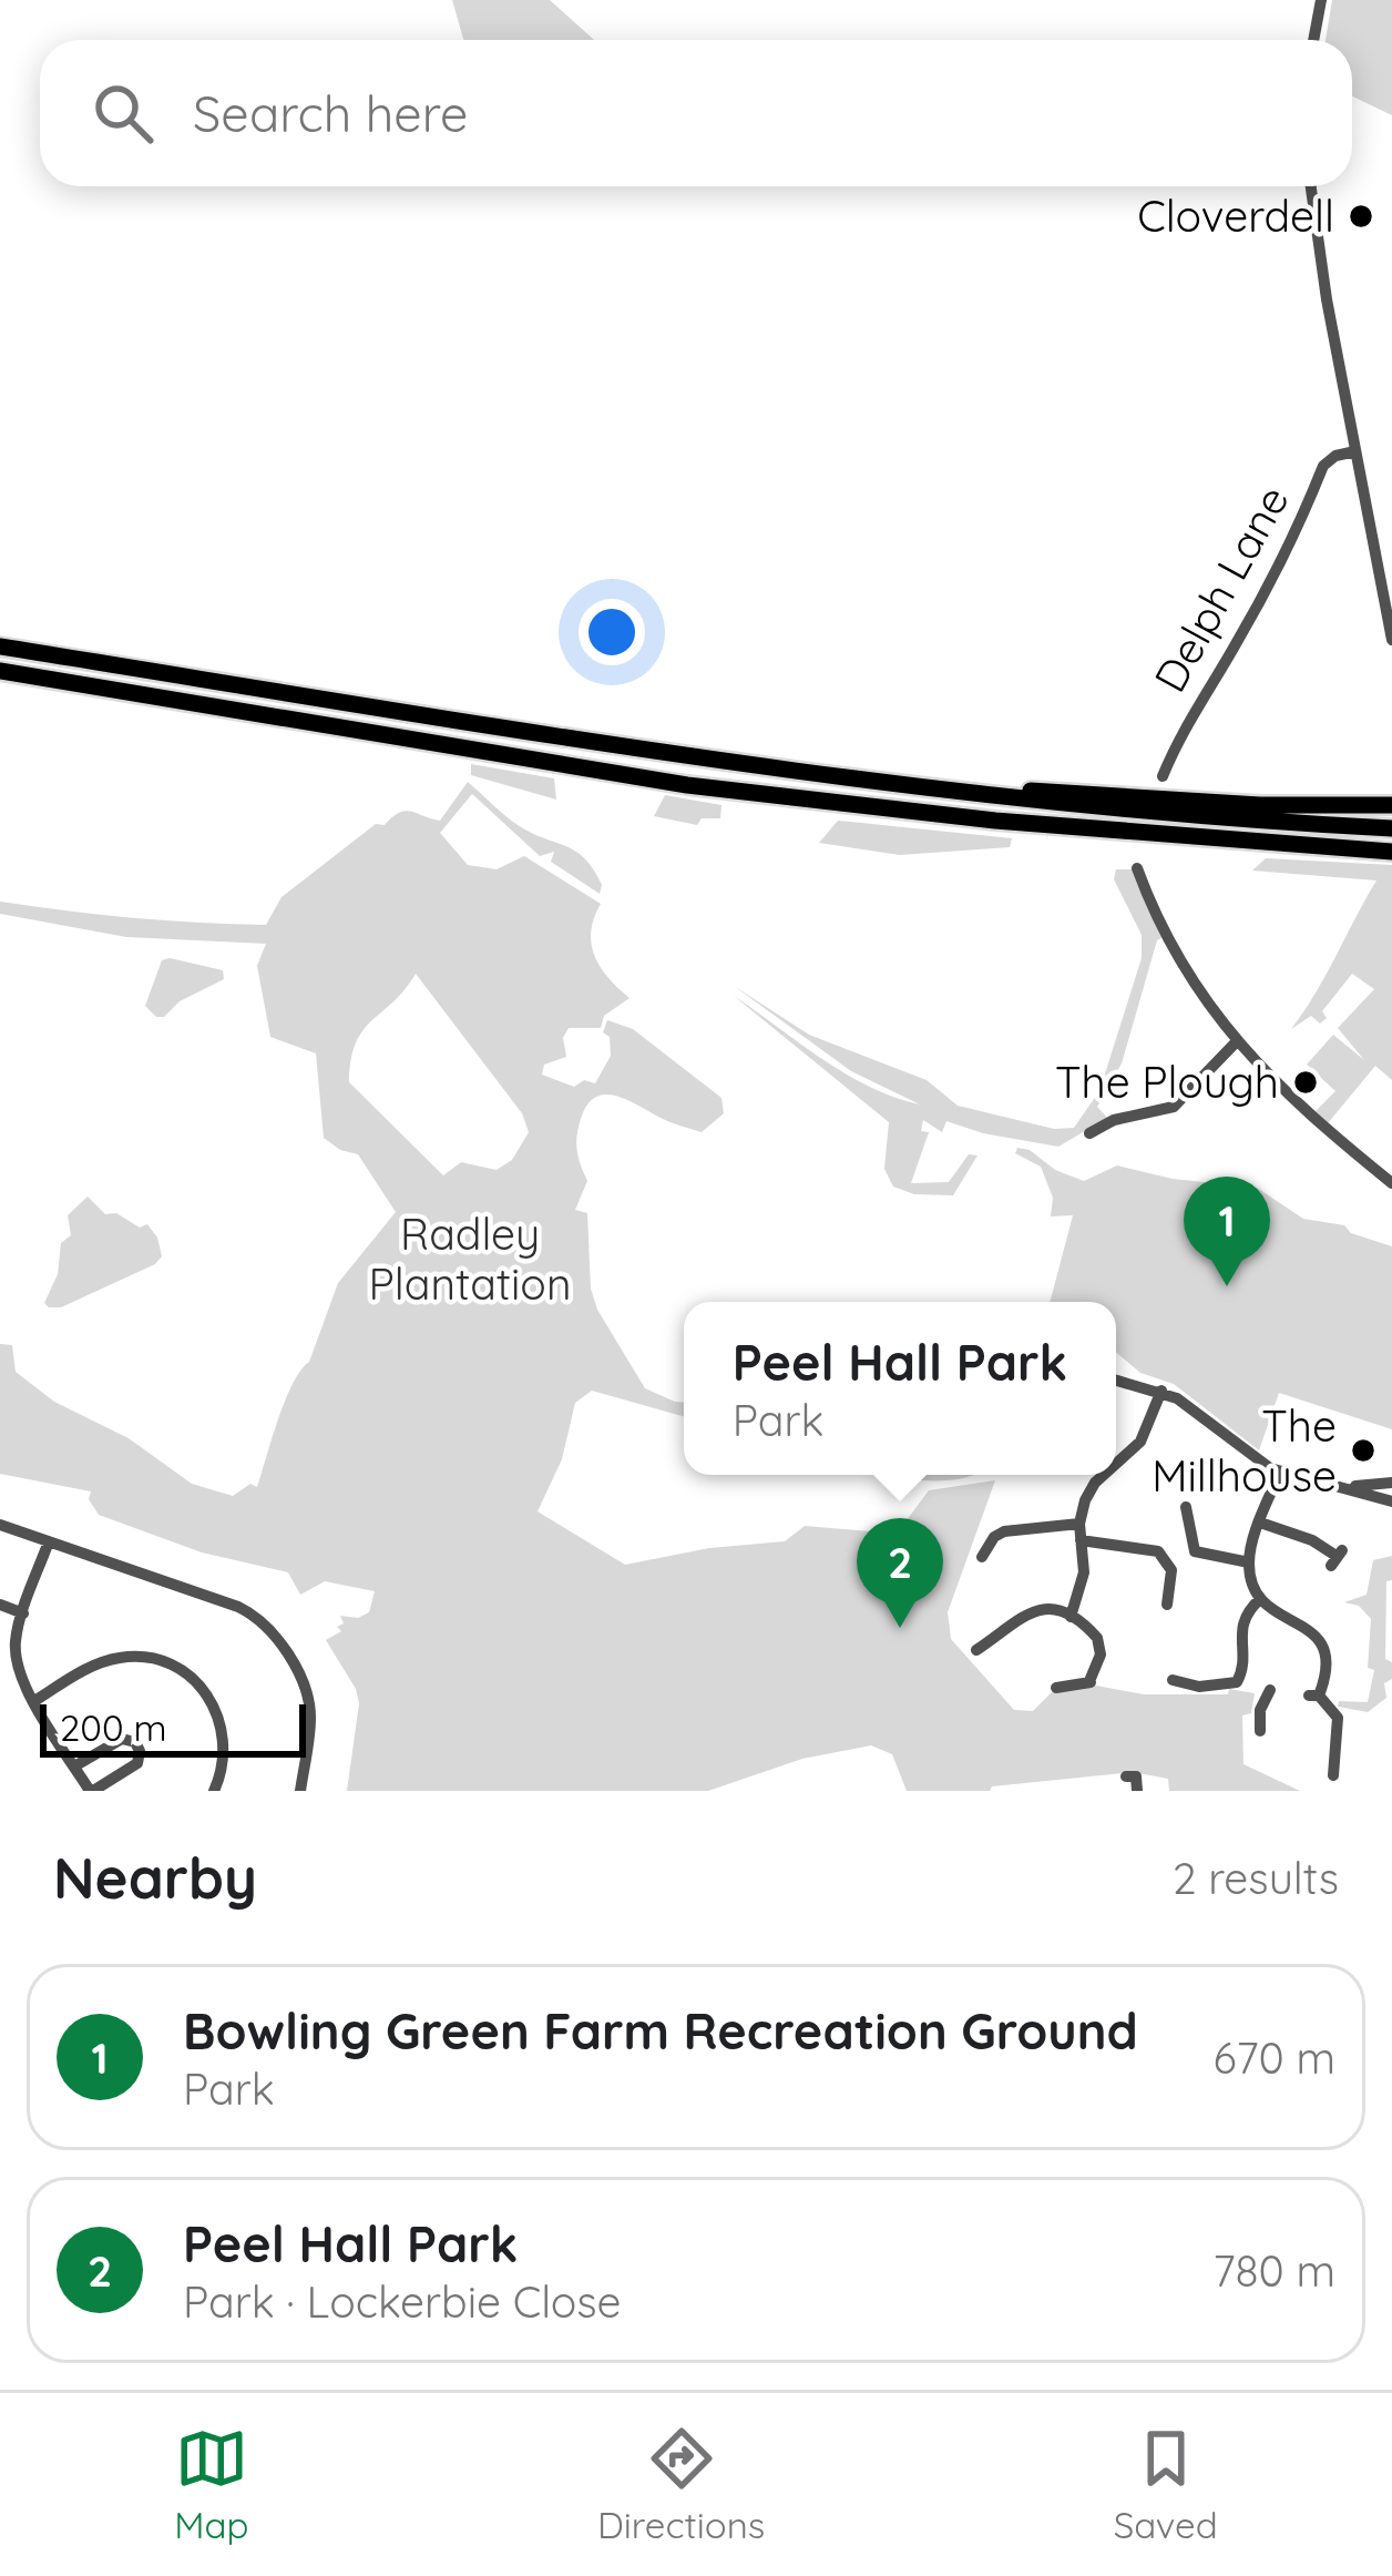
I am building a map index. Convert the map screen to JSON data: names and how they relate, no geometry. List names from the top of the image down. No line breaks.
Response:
{"streets":{"street":["Delph Lane"]},"parks":["Radley Plantation"],"places":["Cloverdell","The Plough","The Millhouse"],"scale_bar":"200 m","page":{"search":"Search here","pins":["1","2"],"popup":["Peel Hall Park","Park"],"scale":"200 m","heading":["Nearby","2 results"],"list":[{"mark":"1","name":"Bowling Green Farm Recreation Ground","note":"Park","value":"670 m"},{"mark":"2","name":"Peel Hall Park","note":"Park · Lockerbie Close","value":"780 m"}],"nav":["Map","Directions","Saved"]}}
